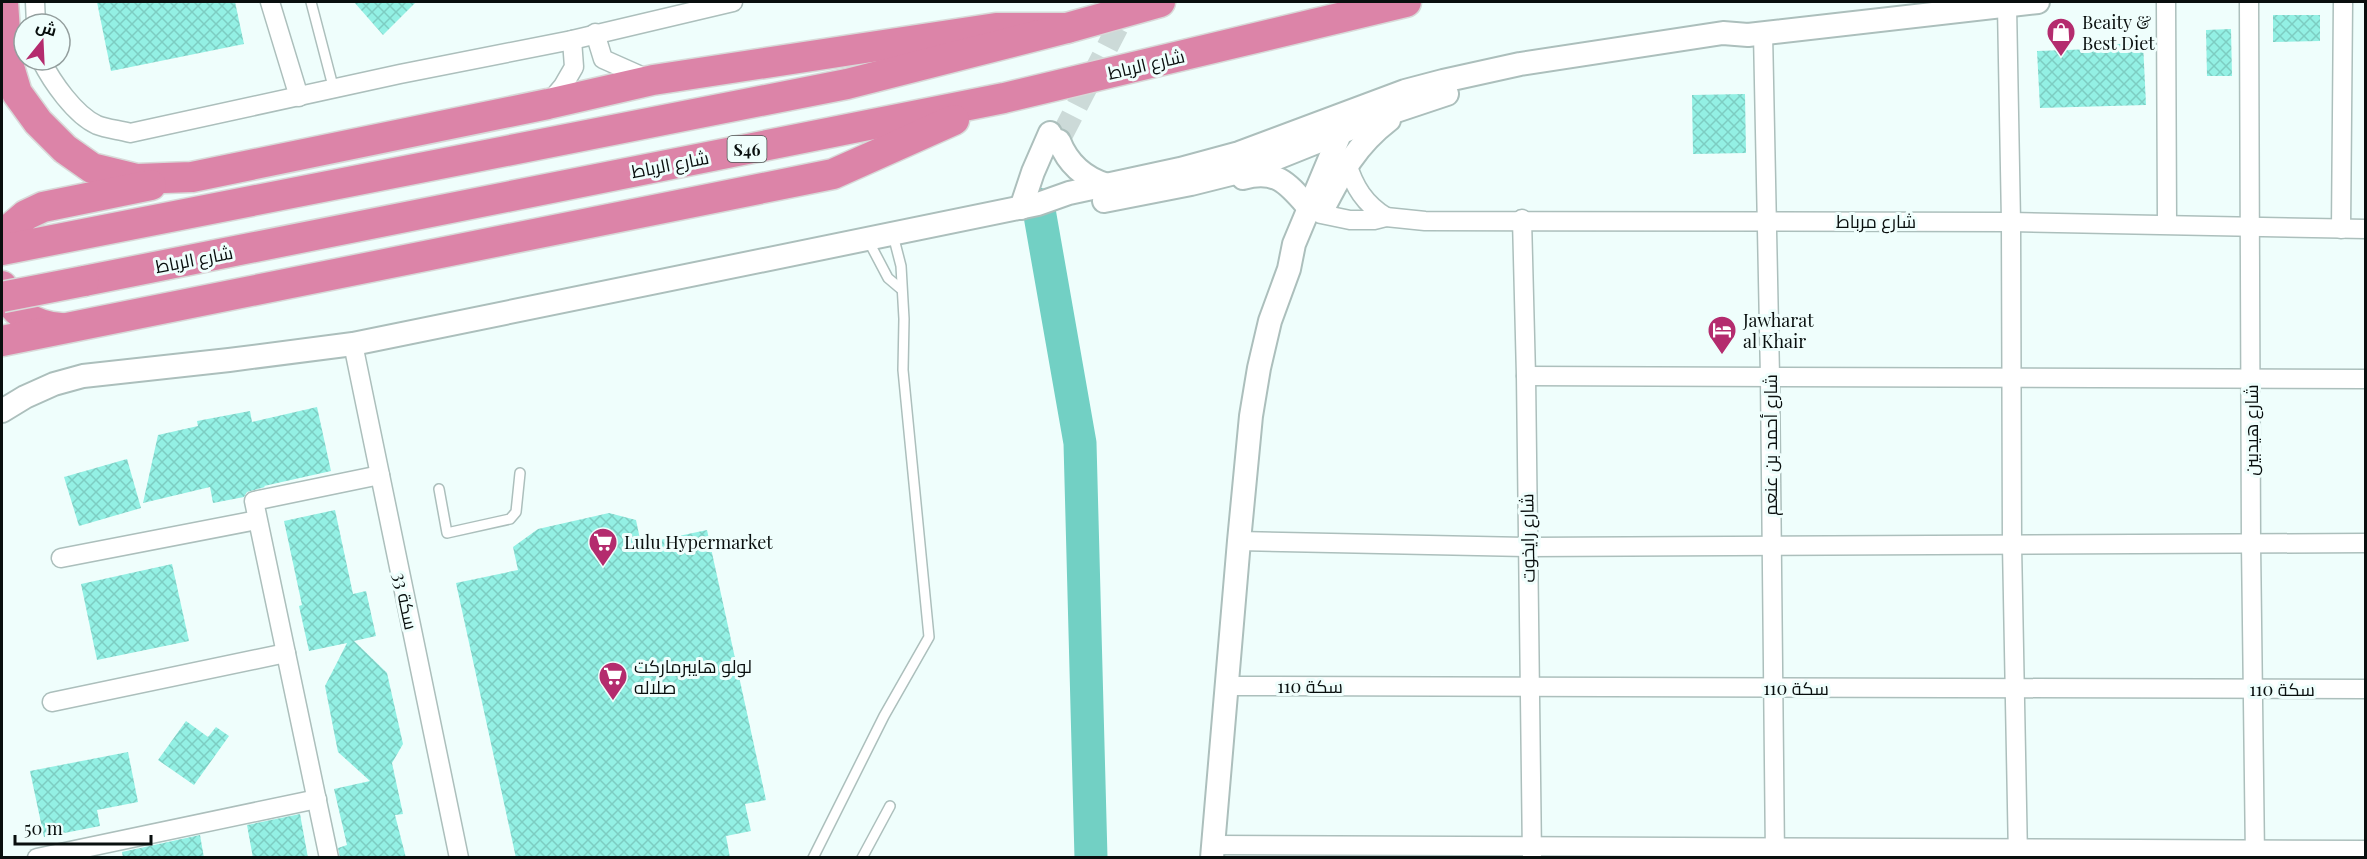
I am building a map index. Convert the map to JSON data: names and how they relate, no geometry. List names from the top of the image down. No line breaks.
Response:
{"streets":{"highway":["شارع الرباط","S46"],"street":["شارع مرباط","شارع هيدبين","شارع أحمد بن عنعم","شارع رايخوت","سكة 33","سكة 110"]},"crossings":[["شارع مرباط","شارع هيدبين"],["شارع مرباط","شارع أحمد بن عنعم"],["شارع مرباط","شارع رايخوت"],["شارع هيدبين","سكة 110"],["شارع أحمد بن عنعم","سكة 110"],["شارع رايخوت","سكة 110"]],"places":{"shop":["Beaity & Best Diet"],"hotel":["Jawharat al Khair"],"supermarket":["Lulu Hypermarket","لولو هايبرماركت صلاله"]},"scale_bar":"50 m","north":"top"}
